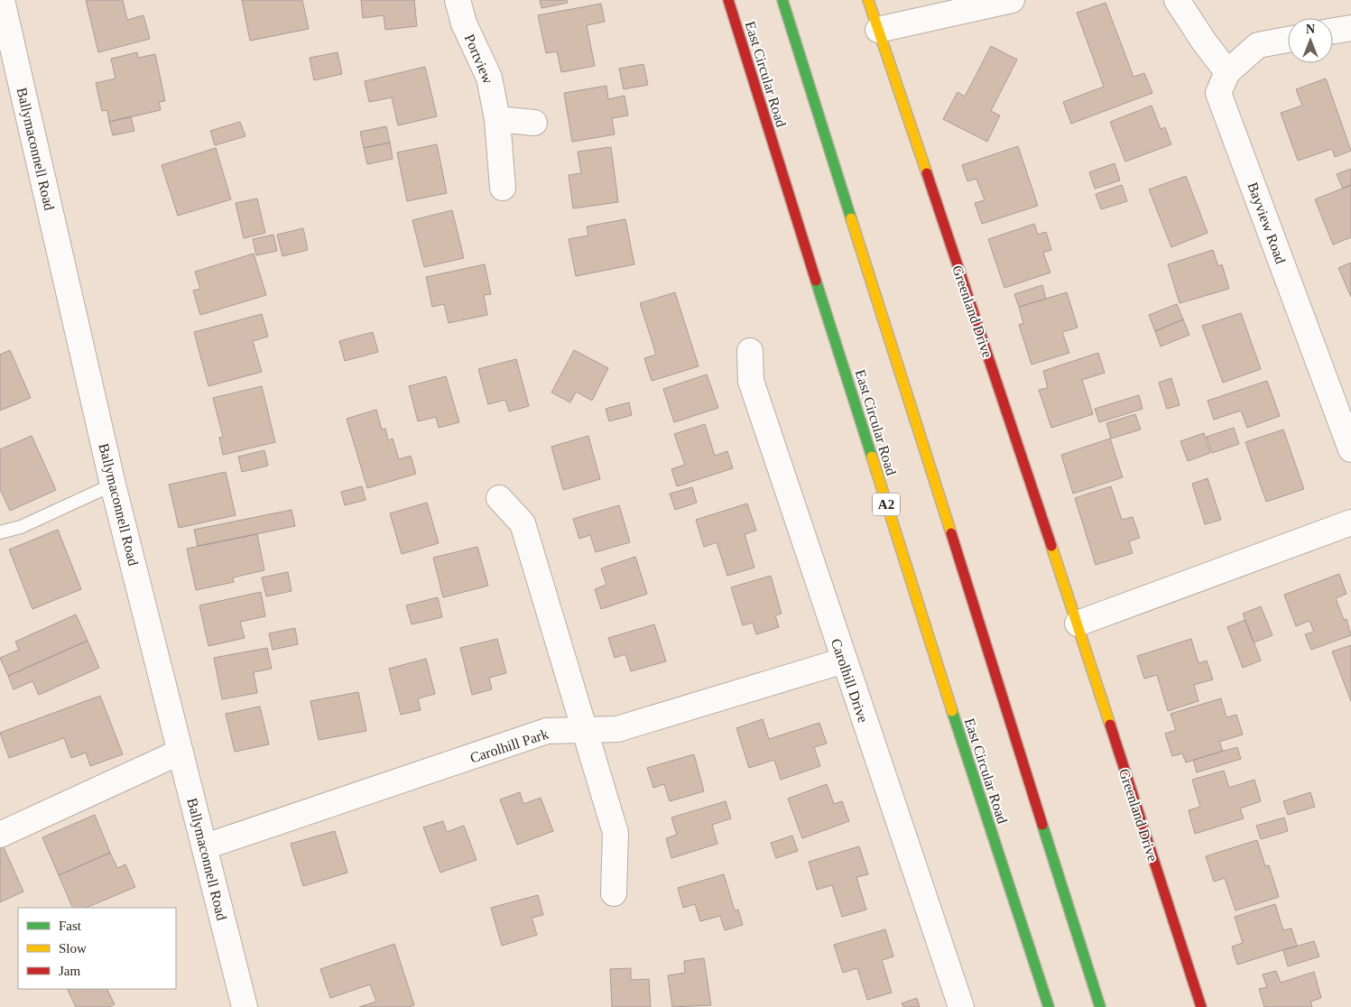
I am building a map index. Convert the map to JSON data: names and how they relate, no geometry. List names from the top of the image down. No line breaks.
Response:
{"streets":{"main road":["East Circular Road","Greenland Drive","A2"],"street":["Portview","Ballymaconnell Road","Bayview Road","Carolhill Drive","Carolhill Park"]},"crossings":[["Ballymaconnell Road","Carolhill Park"],["Carolhill Drive","Carolhill Park"]],"legend":["Fast","Slow","Jam"],"north":"top"}
